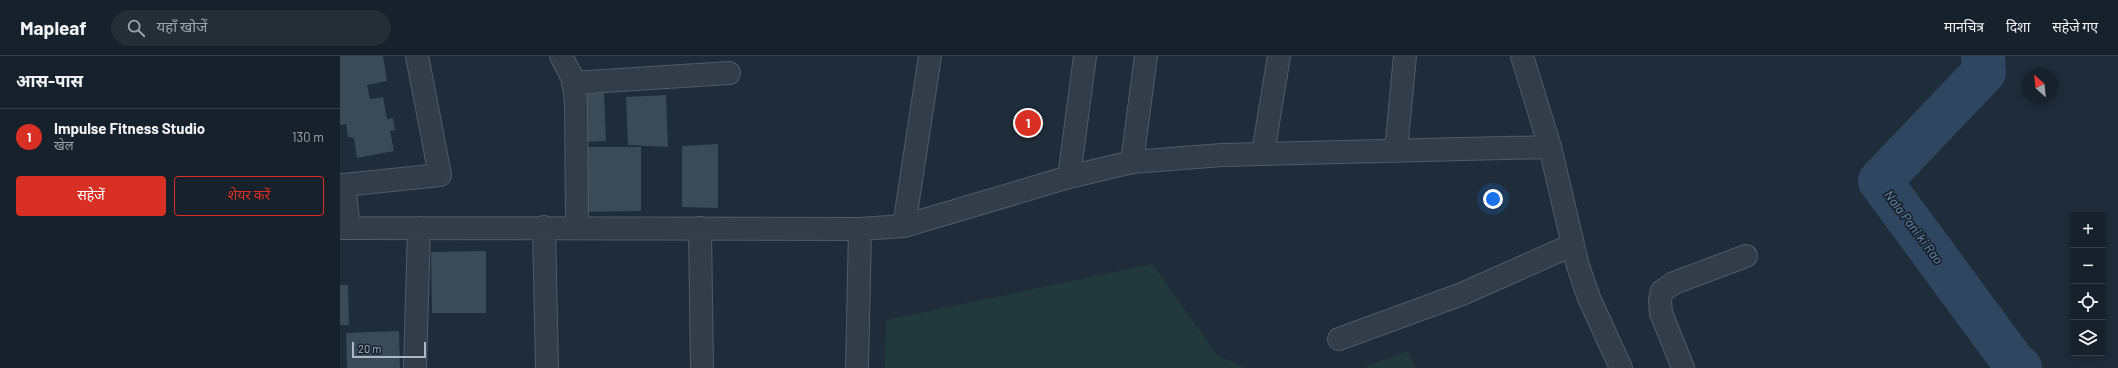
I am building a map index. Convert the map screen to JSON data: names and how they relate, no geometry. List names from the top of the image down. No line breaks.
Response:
{"water":["Nala Pani ki Rao"],"scale_bar":"20 m","north":"top left","page":{"header":"Mapleaf","search":"यहाँ खोजें","nav":["मानचित्र","दिशा","सहेजे गए"],"heading":"आस-पास","list":[{"mark":"1","name":"Impulse Fitness Studio","note":"खेल","value":"130 m"}],"pins":"1","buttons":["सहेजें","शेयर करें"],"map_buttons":["+","−"],"scale":"20 m"}}
